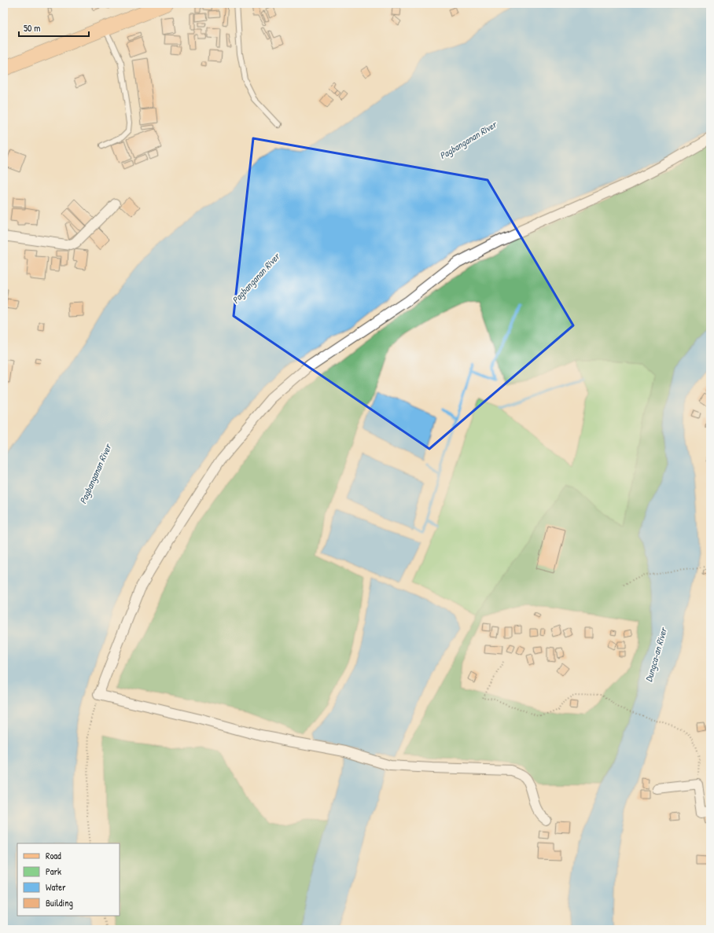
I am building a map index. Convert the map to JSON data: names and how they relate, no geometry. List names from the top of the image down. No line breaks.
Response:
{"water":["Pagbanganan River","Dungca-an River"],"legend":["Road","Park","Water","Building"],"scale_bar":"50 m"}
